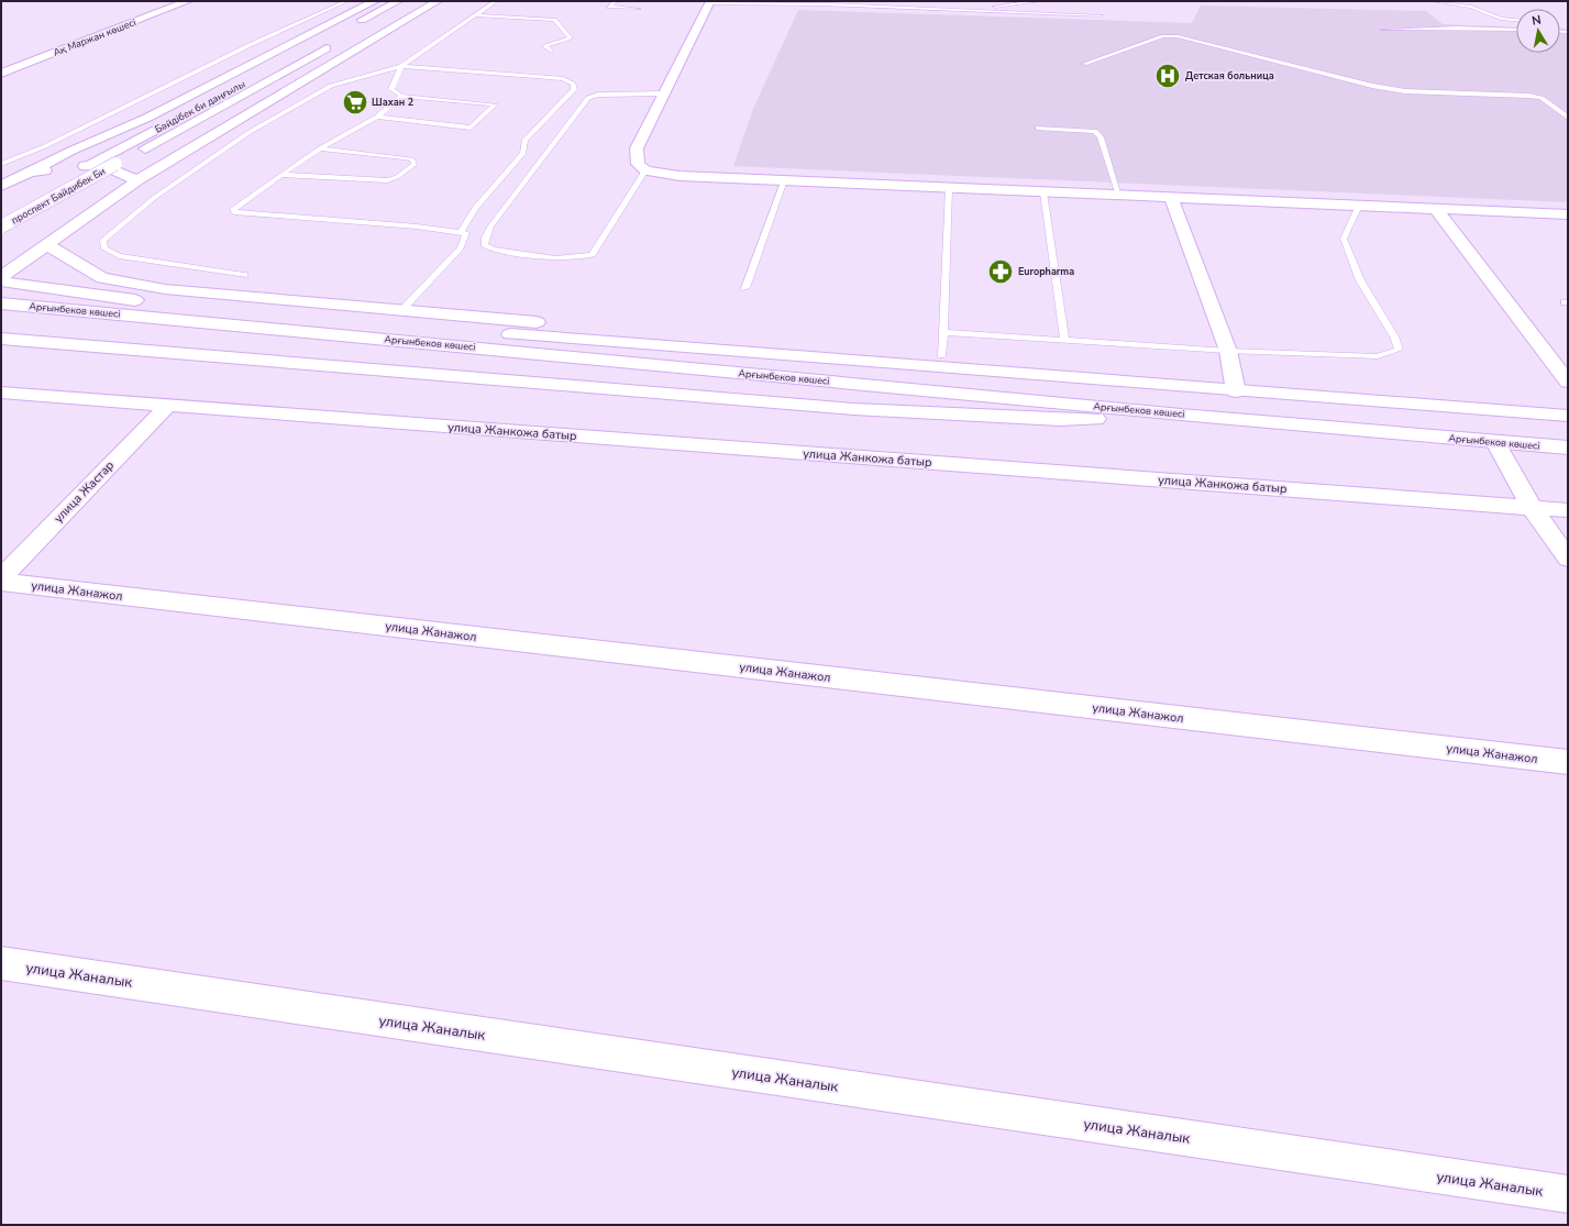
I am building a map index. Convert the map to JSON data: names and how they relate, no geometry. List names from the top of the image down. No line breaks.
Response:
{"streets":{"main road":["Ақ Маржан көшесі","Бәйдібек би даңғылы","проспект Байдибек Би","Арғынбеков көшесі","улица Жанкожа батыр","улица Жастар","улица Жанажол","улица Жаналык"]},"crossings":[["Бәйдібек би даңғылы","проспект Байдибек Би"],["улица Жанкожа батыр","улица Жастар"]],"places":{"hospital":["Детская больница"],"supermarket":["Шахан 2"],"pharmacy":["Europharma"]},"north":"top"}
